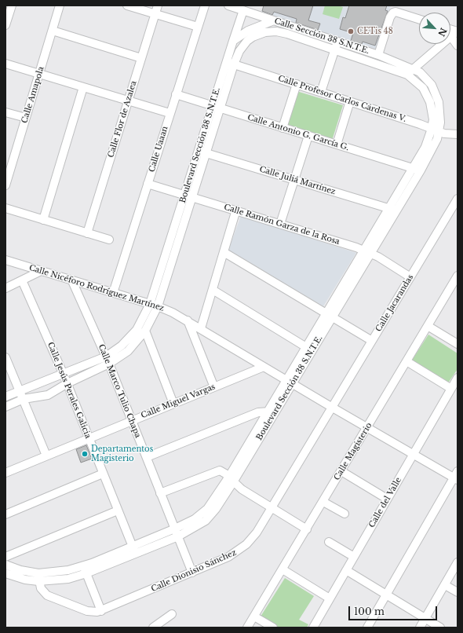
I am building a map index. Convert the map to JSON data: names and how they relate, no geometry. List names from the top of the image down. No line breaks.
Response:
{"streets":{"street":["Calle Sección 38 S.N.T.E.","Calle Amapola","Calle Profesor Carlos Cárdenas V.","Calle Flor de Azalea","Calle Antonio G. García G.","Boulevard Sección 38 S.N.T.E.","Calle Uaaan","Calle Juliá Martínez","Calle Ramón Garza de la Rosa","Calle Nicéforo Rodríguez Martínez","Calle Jacarandas","Calle Jesús Perales Galicia","Calle Marco Tulio Chapa","Calle Miguel Vargas","Calle Magisterio","Calle del Valle","Calle Dionisio Sánchez"]},"crossings":[["Calle Sección 38 S.N.T.E.","Boulevard Sección 38 S.N.T.E."],["Calle Profesor Carlos Cárdenas V.","Boulevard Sección 38 S.N.T.E."],["Calle Antonio G. García G.","Boulevard Sección 38 S.N.T.E."],["Calle Antonio G. García G.","Calle Uaaan"],["Boulevard Sección 38 S.N.T.E.","Calle Juliá Martínez"],["Boulevard Sección 38 S.N.T.E.","Calle Ramón Garza de la Rosa"],["Boulevard Sección 38 S.N.T.E.","Calle Nicéforo Rodríguez Martínez"],["Boulevard Sección 38 S.N.T.E.","Calle Jesús Perales Galicia"],["Boulevard Sección 38 S.N.T.E.","Calle Marco Tulio Chapa"],["Boulevard Sección 38 S.N.T.E.","Calle Dionisio Sánchez"],["Calle Uaaan","Calle Ramón Garza de la Rosa"],["Calle Uaaan","Calle Nicéforo Rodríguez Martínez"],["Calle Ramón Garza de la Rosa","Calle Jacarandas"],["Calle Nicéforo Rodríguez Martínez","Calle Jacarandas"],["Calle Nicéforo Rodríguez Martínez","Calle Marco Tulio Chapa"],["Calle Nicéforo Rodríguez Martínez","Calle Miguel Vargas"],["Calle Nicéforo Rodríguez Martínez","Calle Magisterio"],["Calle Nicéforo Rodríguez Martínez","Calle del Valle"],["Calle Nicéforo Rodríguez Martínez","Calle Dionisio Sánchez"],["Calle Jacarandas","Calle Dionisio Sánchez"],["Calle Jesús Perales Galicia","Calle Miguel Vargas"],["Calle Marco Tulio Chapa","Calle Miguel Vargas"],["Calle Marco Tulio Chapa","Calle Dionisio Sánchez"]],"places":["CETis 48","Departamentos Magisterio"],"scale_bar":"100 m","north":"bottom right"}
